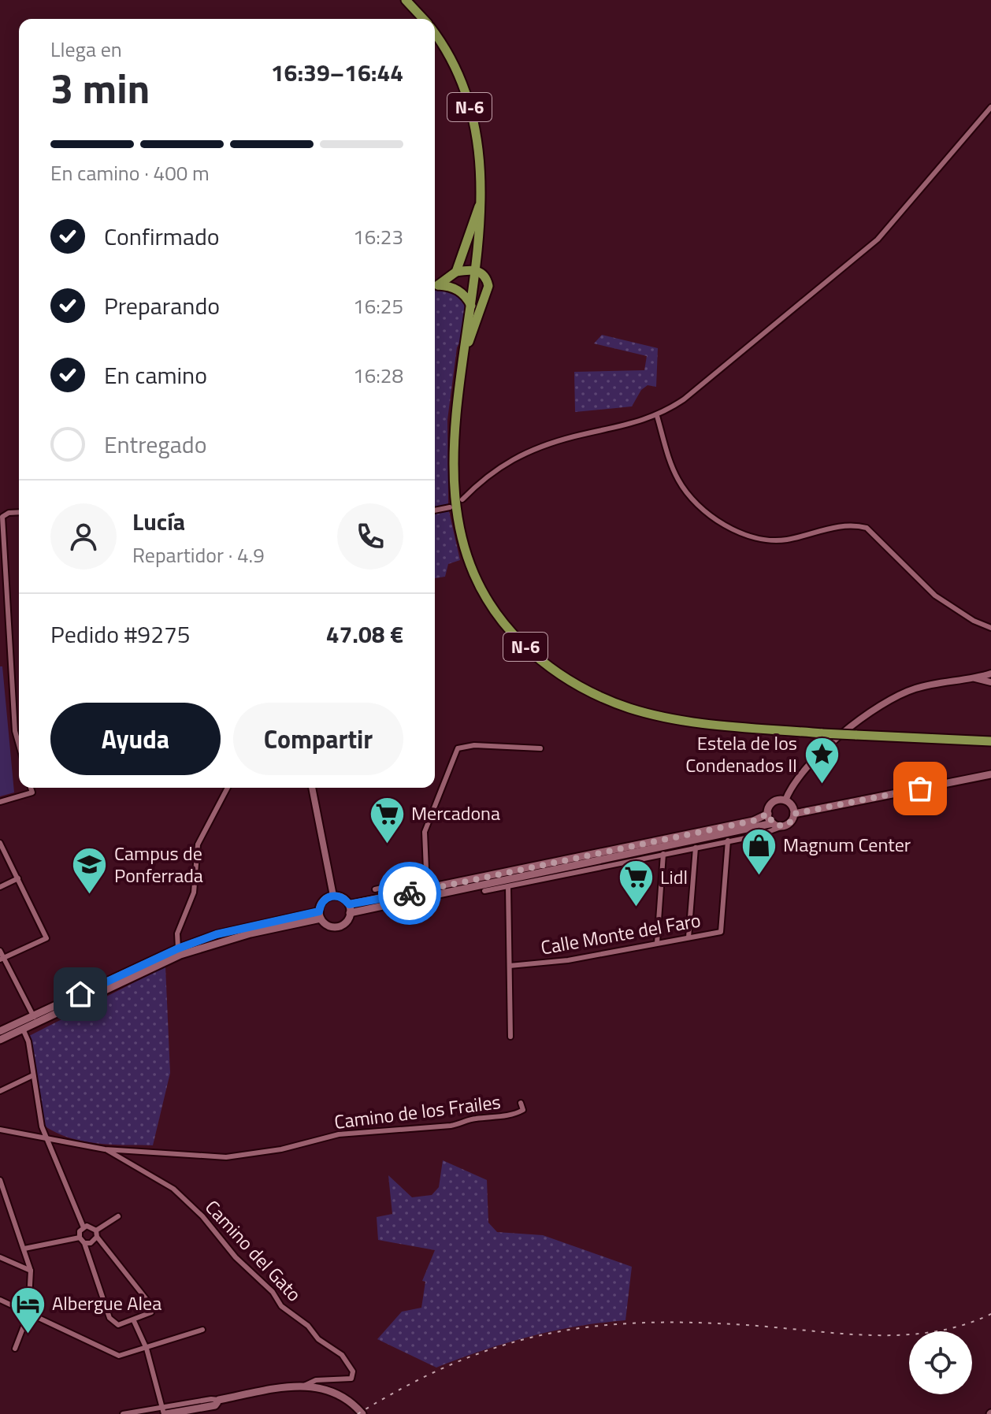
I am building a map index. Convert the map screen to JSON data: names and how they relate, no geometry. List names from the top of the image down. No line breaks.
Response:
{"streets":{"highway":["N-6"],"street":["Calle Monte del Faro","Camino de los Frailes","Camino del Gato"]},"crossings":[["Camino de los Frailes","Camino del Gato"]],"places":{"place":["Estela de los Condenados II"],"supermarket":["Mercadona","Lidl"],"shop":["Magnum Center"],"school or university":["Campus de Ponferrada"],"hotel":["Albergue Alea"]},"page":{"heading":["3 min","Llega en","16:39–16:44"],"panel":["Lucía","Repartidor · 4.9","Pedido #9275","47.08 €"],"bar":"En camino · 400 m","list":[["Confirmado","16:23"],["Preparando","16:25"],["En camino","16:28"],"Entregado"],"buttons":["Ayuda","Compartir"]}}
